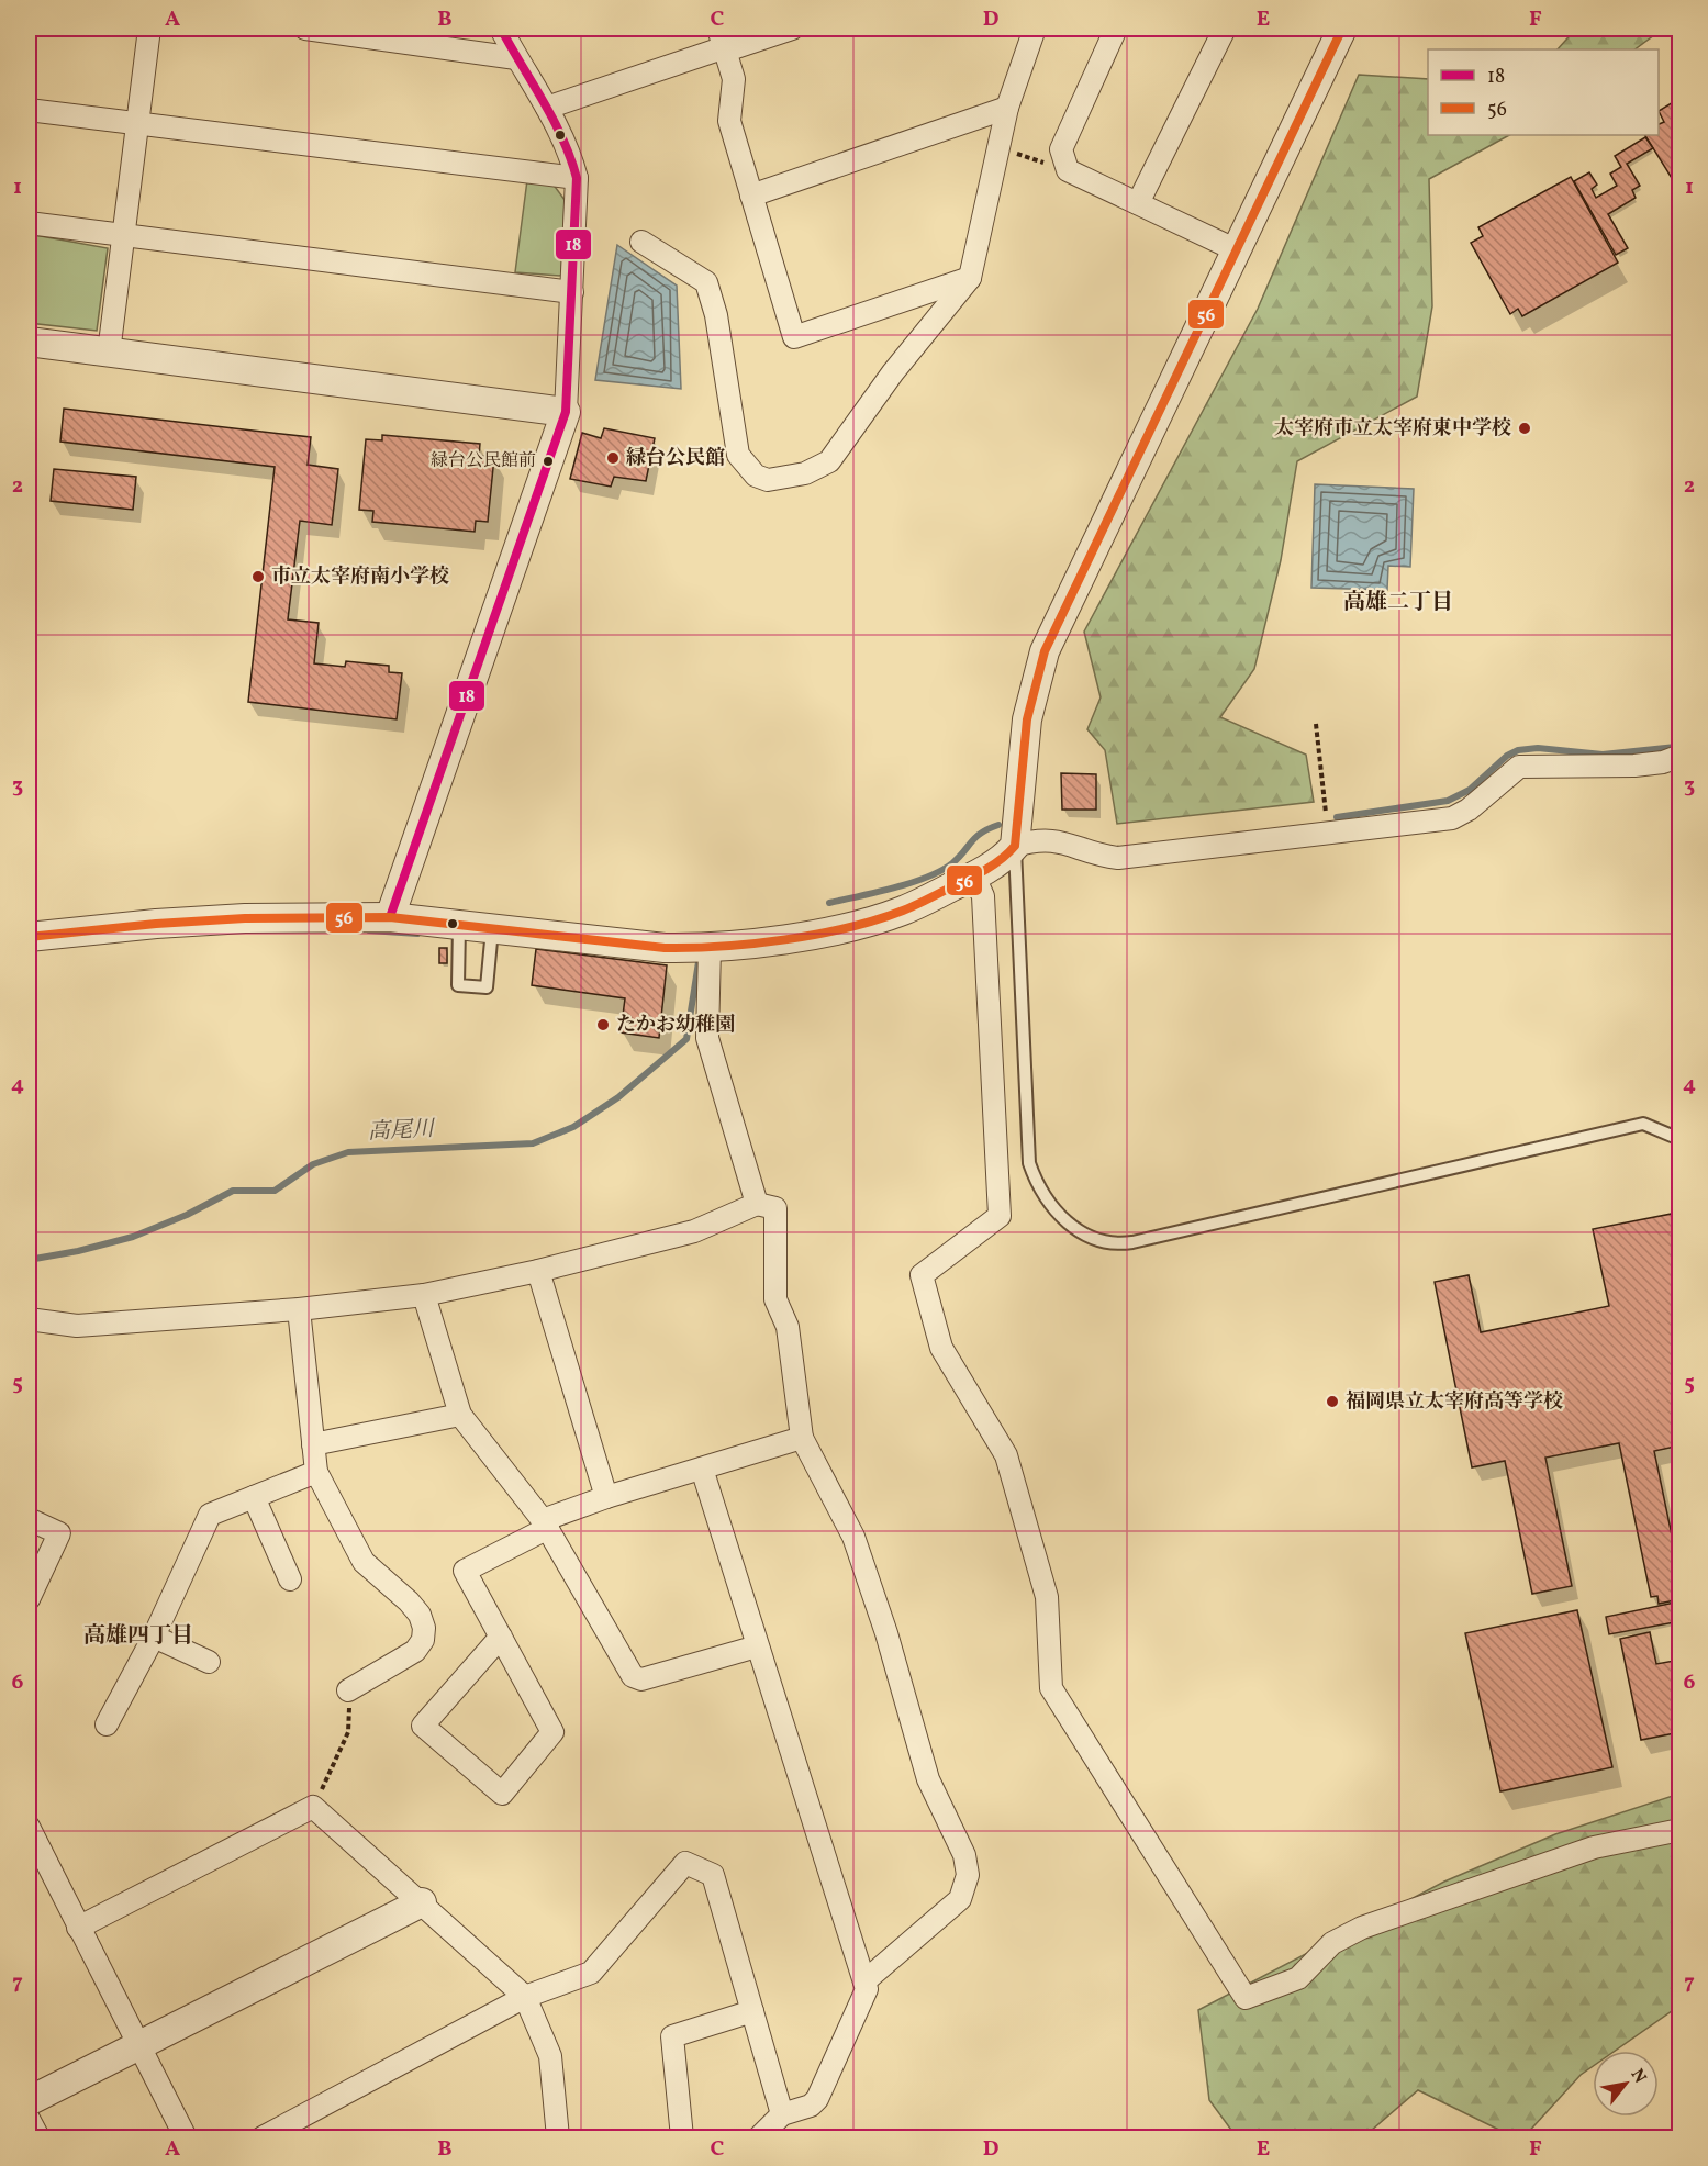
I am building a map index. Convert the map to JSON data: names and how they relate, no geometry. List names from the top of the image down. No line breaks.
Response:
{"districts":["高雄二丁目","高雄四丁目"],"water":["高尾川"],"places":["太宰府市立太宰府東中学校","緑台公民館","緑台公民館前","市立太宰府南小学校","たかお幼稚園","福岡県立太宰府高等学校"],"lines":["transit line 18","transit line 56"],"legend":["18","56"],"north":"top right","grid":{"columns":["A","B","C","D","E","F"],"rows":["1","2","3","4","5","6","7"]}}
